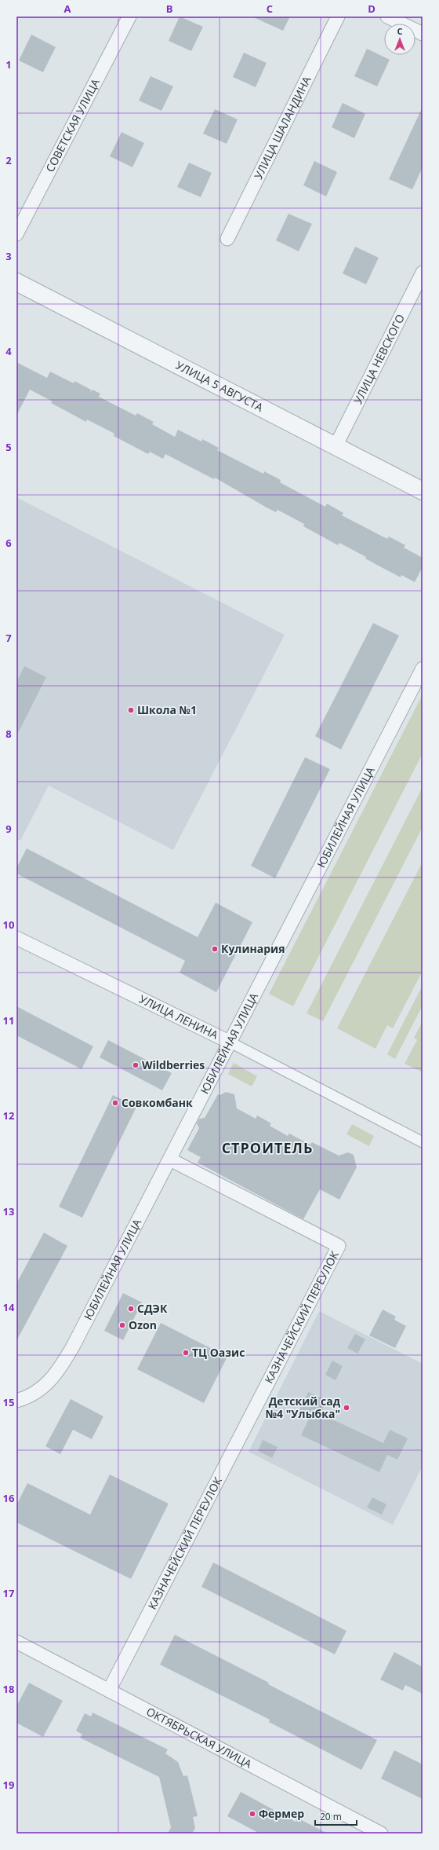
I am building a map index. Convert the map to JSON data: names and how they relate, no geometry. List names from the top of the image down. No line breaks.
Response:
{"streets":{"street":["СОВЕТСКАЯ УЛИЦА","УЛИЦА ШАЛАНДИНА","УЛИЦА НЕВСКОГО","УЛИЦА 5 АВГУСТА","ЮБИЛЕЙНАЯ УЛИЦА","УЛИЦА ЛЕНИНА","КАЗНАЧЕЙСКИЙ ПЕРЕУЛОК","ОКТЯБРЬСКАЯ УЛИЦА"]},"crossings":[["УЛИЦА НЕВСКОГО","УЛИЦА 5 АВГУСТА"],["ЮБИЛЕЙНАЯ УЛИЦА","УЛИЦА ЛЕНИНА"],["ЮБИЛЕЙНАЯ УЛИЦА","КАЗНАЧЕЙСКИЙ ПЕРЕУЛОК"],["КАЗНАЧЕЙСКИЙ ПЕРЕУЛОК","ОКТЯБРЬСКАЯ УЛИЦА"]],"districts":["СТРОИТЕЛЬ"],"places":["Школа №1","Кулинария","Wildberries","Совкомбанк","СДЭК","Ozon","ТЦ Оазис","Детский сад №4 \"Улыбка\"","Фермер"],"scale_bar":"20 m","north":"top","grid":{"columns":["A","B","C","D"],"rows":["1","2","3","4","5","6","7","8","9","10","11","12","13","14","15","16","17","18","19"]}}
